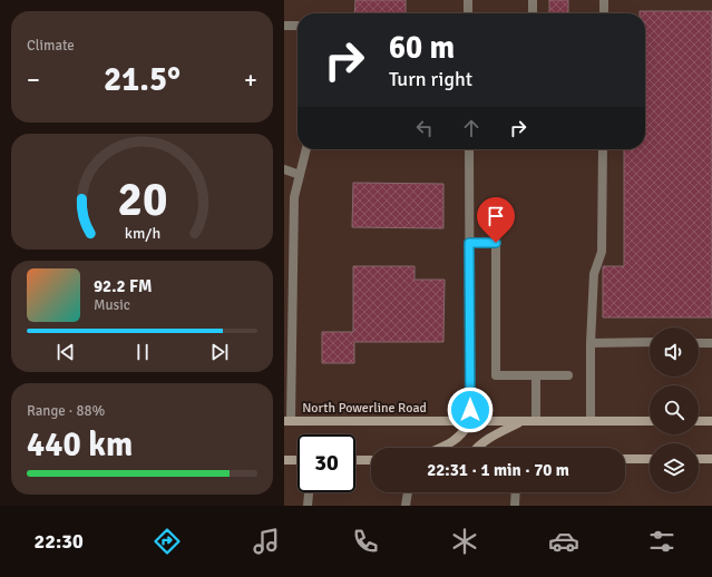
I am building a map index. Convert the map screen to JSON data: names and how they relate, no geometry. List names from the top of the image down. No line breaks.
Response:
{"streets":{"main road":["North Powerline Road"]},"page":{"tile":["Climate",["Range · 88%","440 km"]],"turn":["60 m","Turn right"],"heat":["−","21.5°","+"],"song":["92.2 FM","Music"],"limit":"30","trip":"22:31 · 1 min · 70 m","tabs":"22:30","gauge":["20","km/h"]}}
